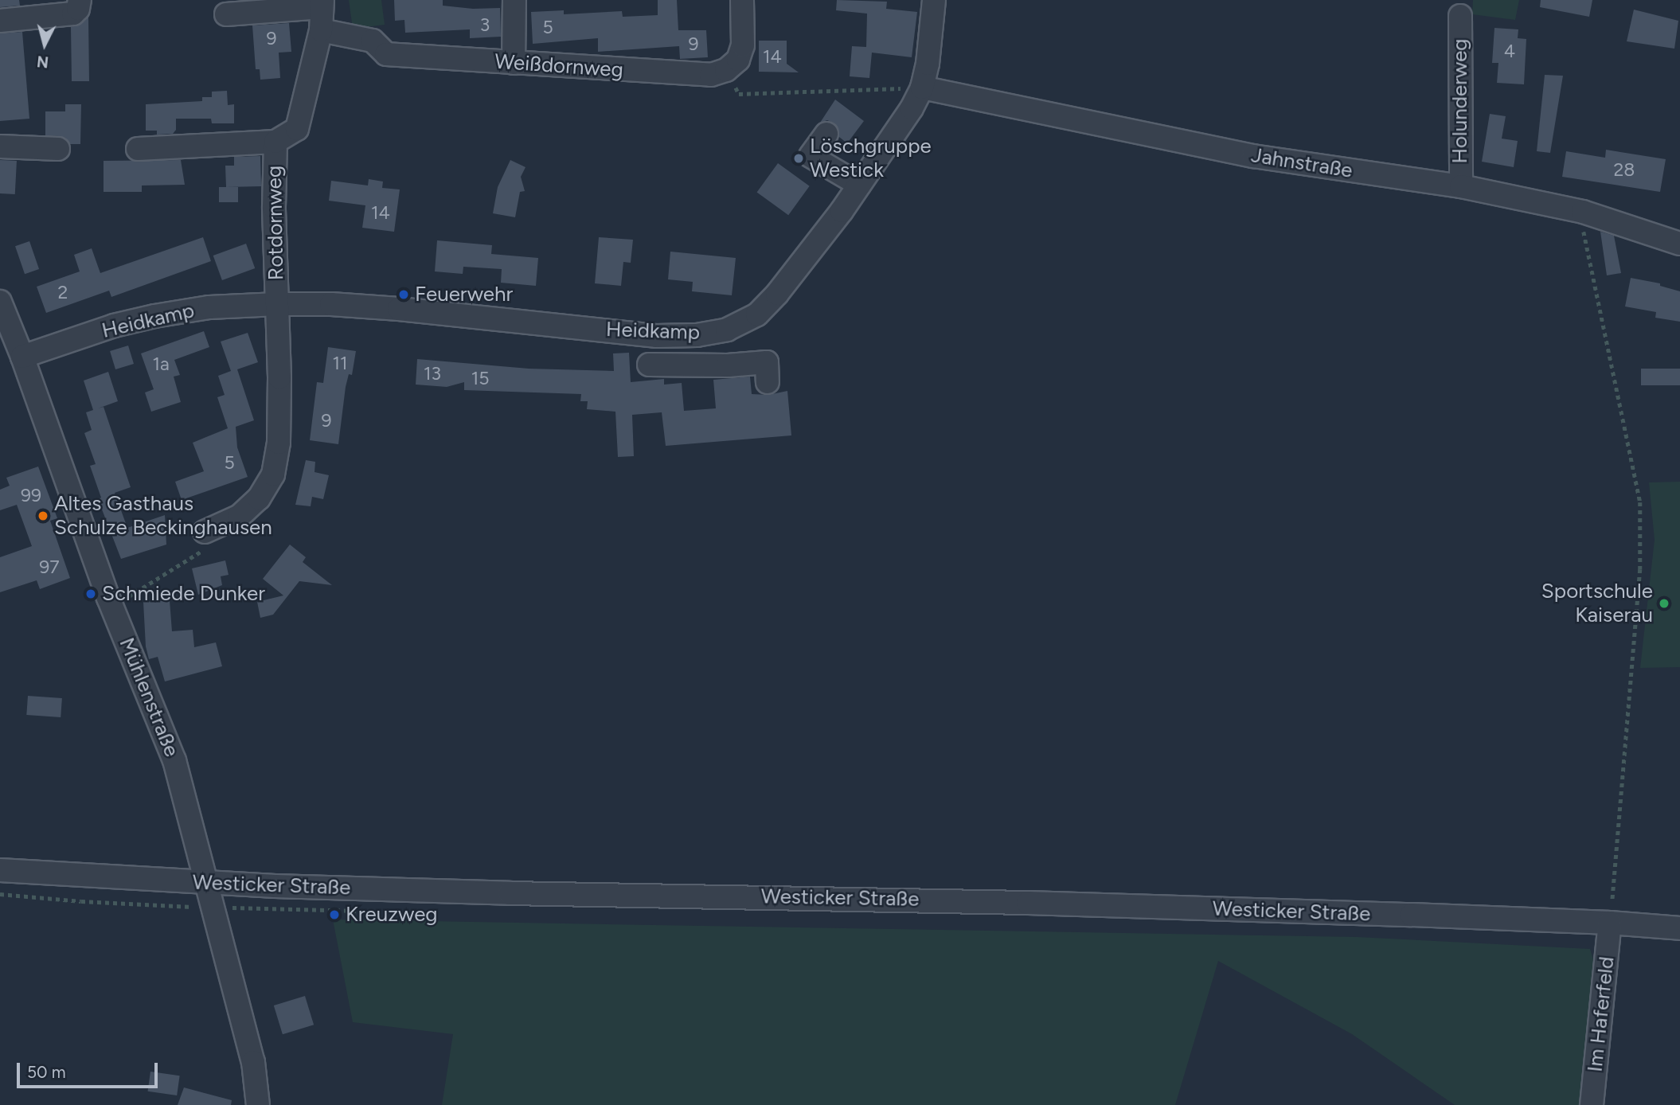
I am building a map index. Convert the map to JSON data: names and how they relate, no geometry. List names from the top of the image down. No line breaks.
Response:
{"streets":{"street":["Weißdornweg","Holunderweg","Jahnstraße","Rotdornweg","Heidkamp","Mühlenstraße","Westicker Straße","Im Haferfeld"]},"crossings":[["Weißdornweg","Rotdornweg"],["Holunderweg","Jahnstraße"],["Jahnstraße","Heidkamp"],["Rotdornweg","Heidkamp"],["Heidkamp","Mühlenstraße"],["Mühlenstraße","Westicker Straße"],["Westicker Straße","Im Haferfeld"]],"places":["Löschgruppe Westick","Feuerwehr","Altes Gasthaus Schulze Beckinghausen","Schmiede Dunker","Sportschule Kaiserau","Kreuzweg"],"house_numbers":["3","5","9","9","4","14","28","14","2","11","1a","13","15","9","5","99","97"],"scale_bar":"50 m","north":"bottom"}
